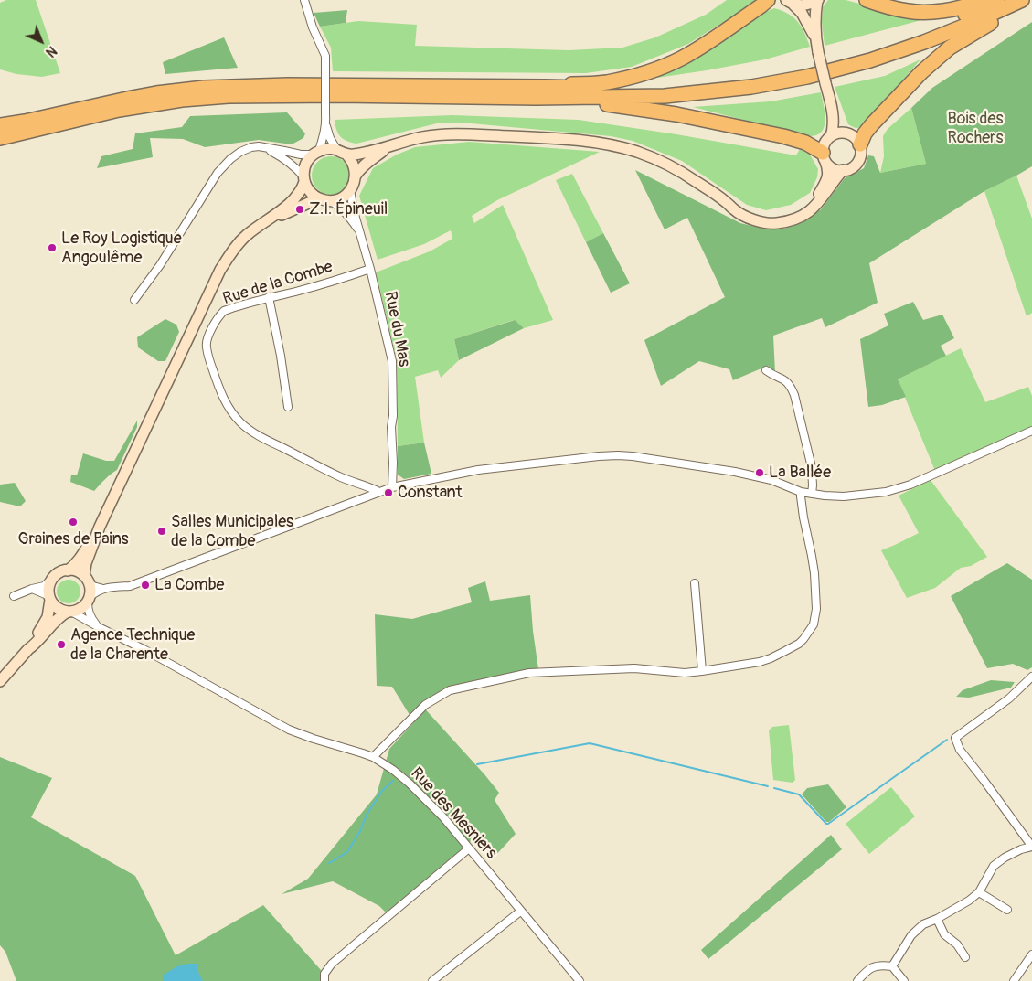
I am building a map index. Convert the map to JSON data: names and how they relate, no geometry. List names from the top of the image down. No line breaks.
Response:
{"streets":{"street":["Rue de la Combe","Rue du Mas","Rue des Mesniers"]},"crossings":[["Rue de la Combe","Rue du Mas"]],"parks":["Bois des Rochers"],"places":["Z.I. Épineuil","Le Roy Logistique Angoulême","La Ballée","Constant","Graines de Pains","Salles Municipales de la Combe","La Combe","Agence Technique de la Charente"],"north":"bottom right"}
